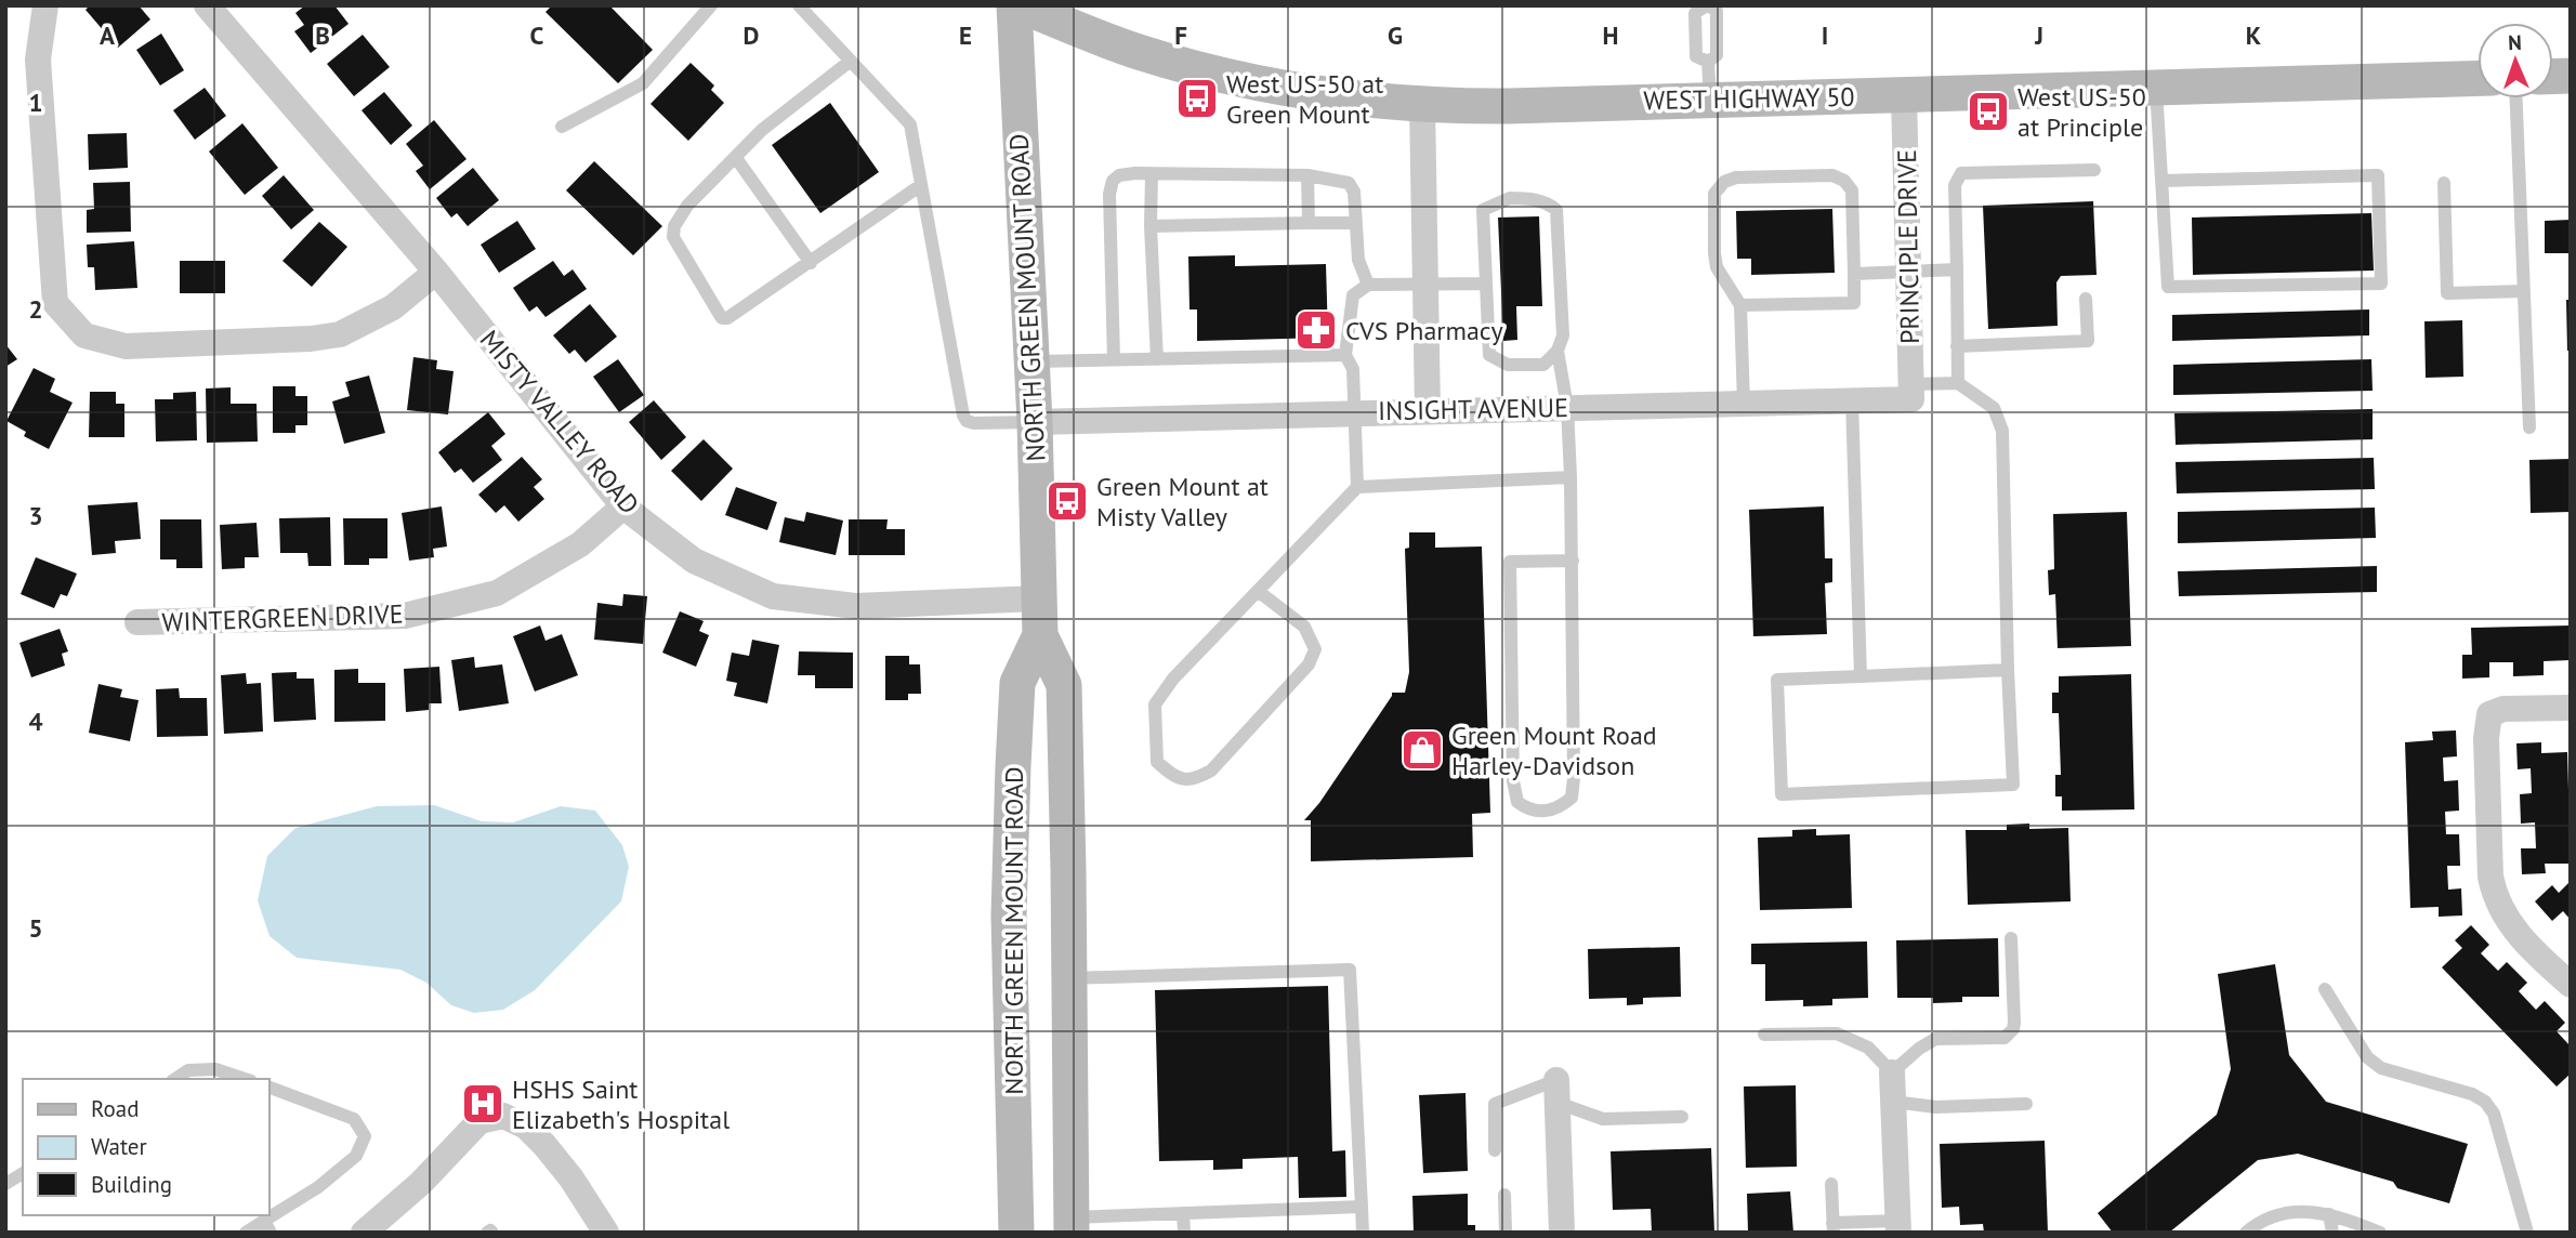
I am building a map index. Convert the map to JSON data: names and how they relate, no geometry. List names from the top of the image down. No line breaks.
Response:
{"streets":{"street":["WEST HIGHWAY 50","PRINCIPLE DRIVE","NORTH GREEN MOUNT ROAD","INSIGHT AVENUE","MISTY VALLEY ROAD","WINTERGREEN DRIVE"]},"crossings":[["WEST HIGHWAY 50","PRINCIPLE DRIVE"],["PRINCIPLE DRIVE","INSIGHT AVENUE"],["NORTH GREEN MOUNT ROAD","INSIGHT AVENUE"],["NORTH GREEN MOUNT ROAD","MISTY VALLEY ROAD"],["MISTY VALLEY ROAD","WINTERGREEN DRIVE"]],"places":{"bus stop":["West US-50 at Green Mount","West US-50 at Principle","Green Mount at Misty Valley"],"pharmacy":["CVS Pharmacy"],"shop":["Green Mount Road Harley-Davidson"],"hospital":["HSHS Saint Elizabeth's Hospital"]},"legend":["Road","Water","Building"],"north":"top","grid":{"columns":["A","B","C","D","E","F","G","H","I","J","K"],"rows":["1","2","3","4","5"]}}
